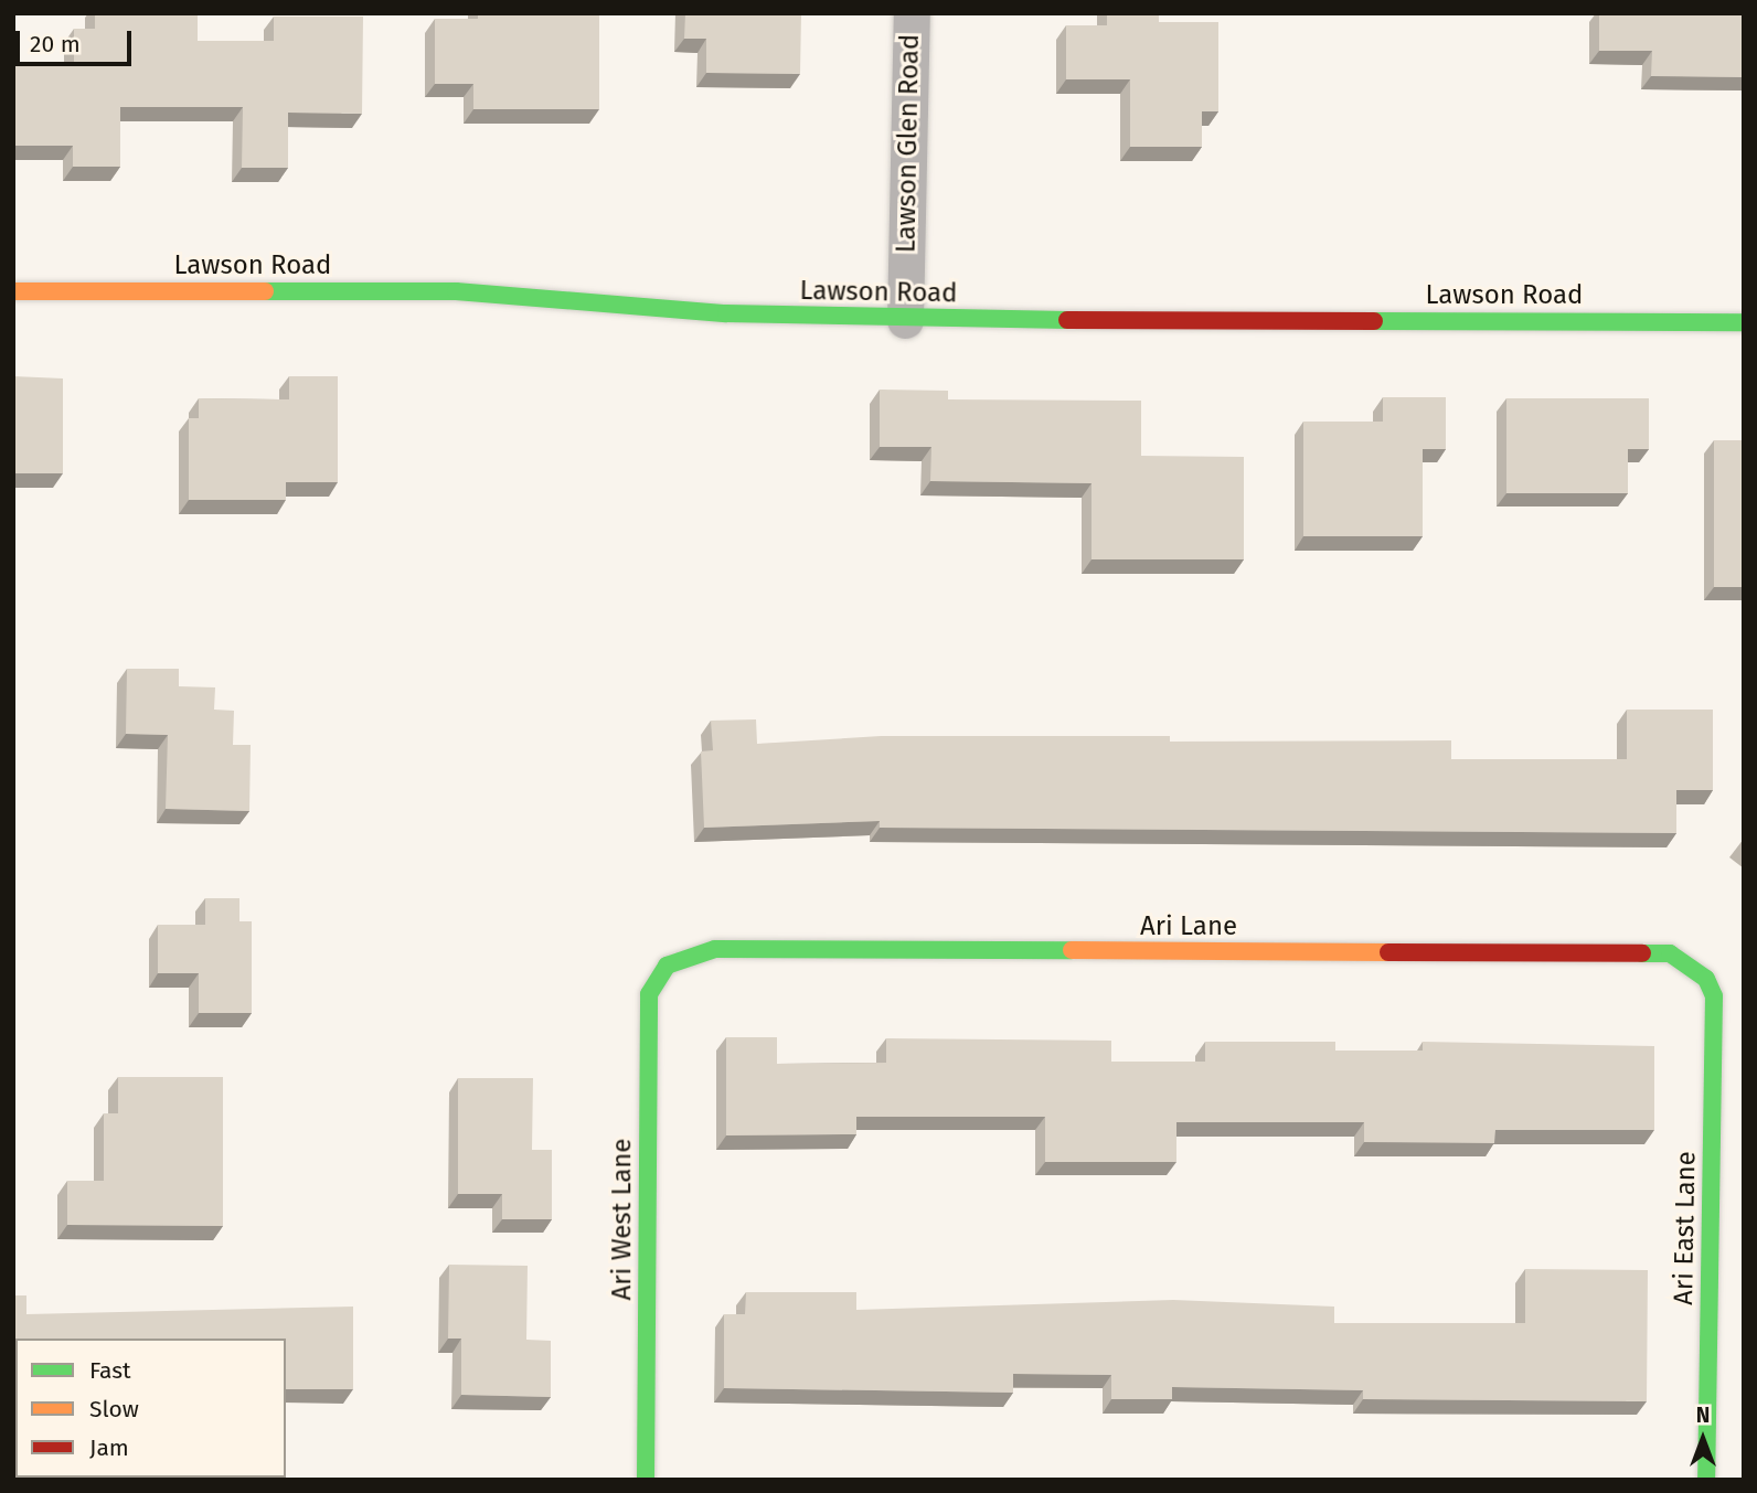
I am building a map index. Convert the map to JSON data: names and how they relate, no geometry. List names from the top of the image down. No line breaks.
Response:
{"streets":{"street":["Lawson Glen Road","Lawson Road","Ari Lane","Ari West Lane","Ari East Lane"]},"crossings":[["Lawson Glen Road","Lawson Road"],["Ari Lane","Ari West Lane"],["Ari Lane","Ari East Lane"]],"legend":["Fast","Slow","Jam"],"scale_bar":"20 m","north":"top"}
